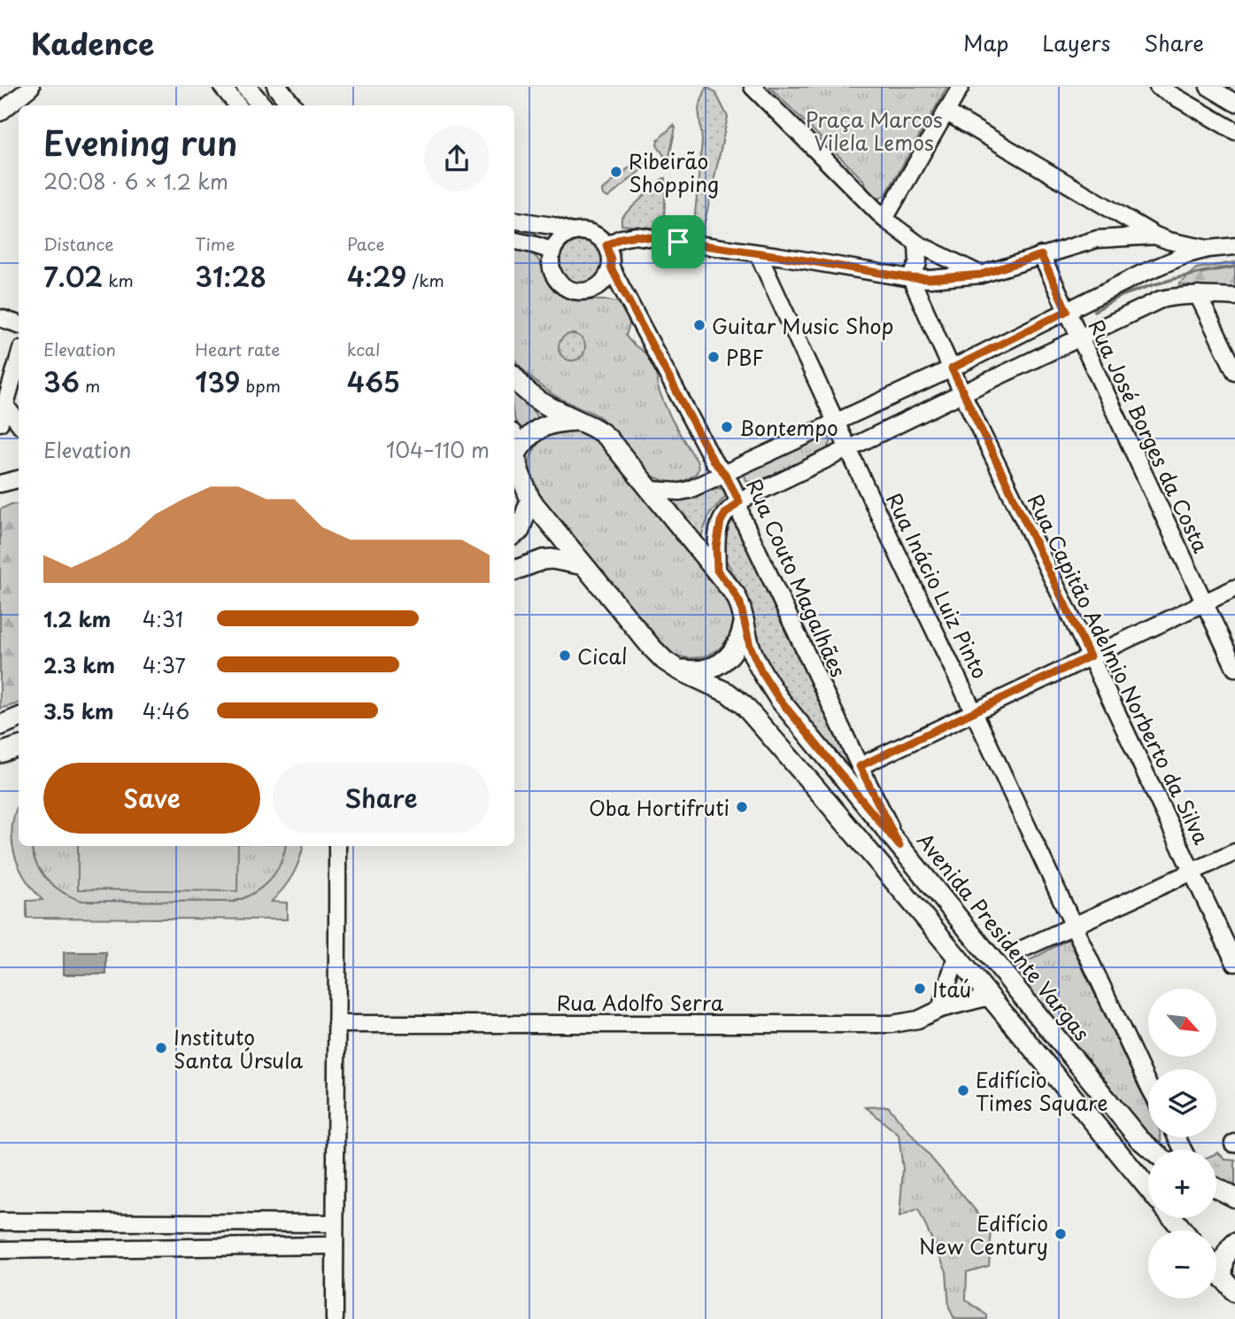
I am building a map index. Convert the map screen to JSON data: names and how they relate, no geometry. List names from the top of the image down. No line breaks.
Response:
{"streets":{"main road":["Avenida Presidente Vargas"],"street":["Rua José Borges da Costa","Rua Couto Magalhães","Rua Inácio Luiz Pinto","Rua Capitão Adelmio Norberto da Silva","Rua Adolfo Serra"]},"crossings":[["Rua Couto Magalhães","Avenida Presidente Vargas"]],"parks":["Praça Marcos Vilela Lemos"],"places":["Ribeirão Shopping","Guitar Music Shop","PBF","Bontempo","Cical","Oba Hortifruti","Itaú","Instituto Santa Úrsula","Edifício Times Square","Edifício New Century"],"north":"bottom right","page":{"header":"Kadence","nav":["Map","Layers","Share"],"heading":["Evening run","20:08 · 6 × 1.2 km"],"stats":[["Distance","7.02 km"],["Time","31:28"],["Pace","4:29 /km"],["Elevation","36 m"],["Heart rate","139 bpm"],["kcal","465"]],"chart":["Elevation","104–110 m"],"list":[{"name":"1.2 km","note":"4:31"},{"name":"2.3 km","note":"4:37"},{"name":"3.5 km","note":"4:46"}],"buttons":["Save","Share"],"map_buttons":["+","−"]}}
